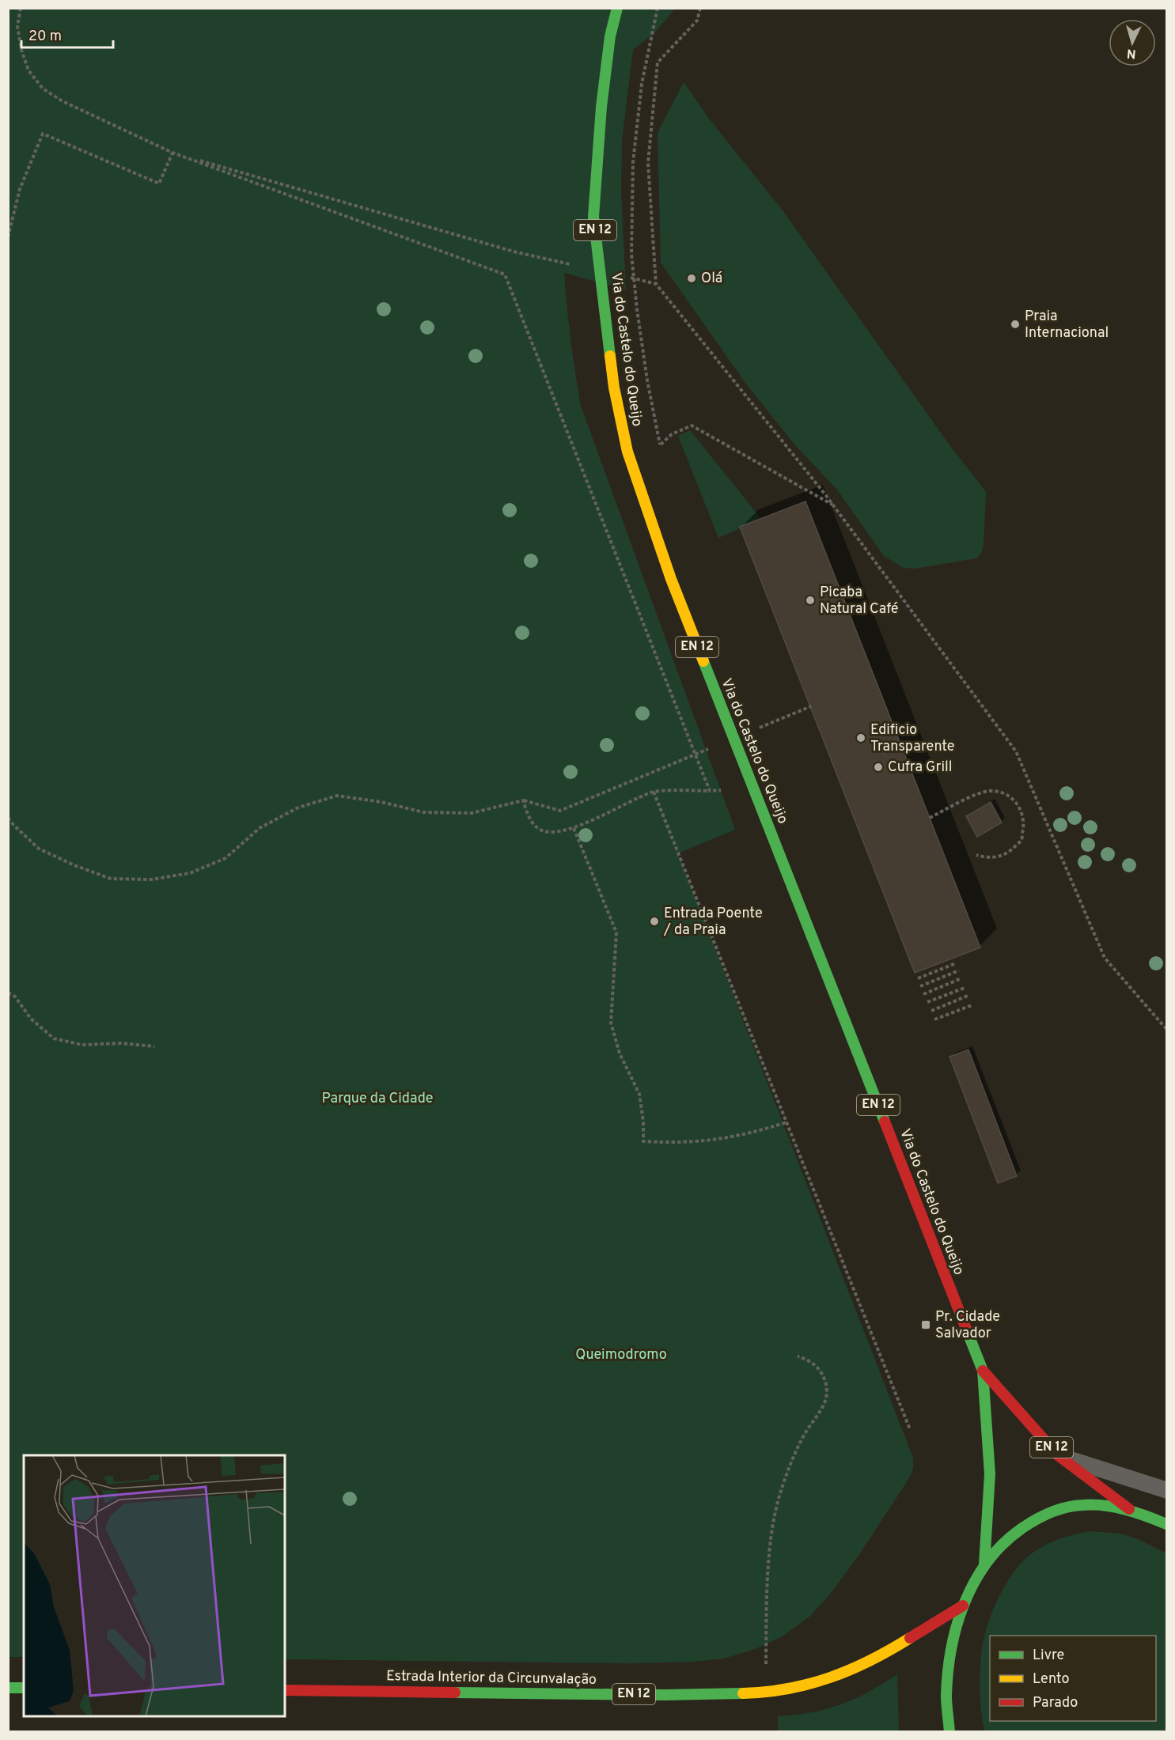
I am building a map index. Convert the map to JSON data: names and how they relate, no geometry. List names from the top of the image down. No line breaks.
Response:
{"streets":{"main road":["EN 12","Via do Castelo do Queijo","Estrada Interior da Circunvalação"]},"crossings":[["EN 12","Via do Castelo do Queijo"],["EN 12","Estrada Interior da Circunvalação"]],"parks":["Parque da Cidade","Queimodromo"],"places":{"other":["Olá","Praia Internacional","Picaba Natural Café","Edificio Transparente","Cufra Grill","Entrada Poente / da Praia"],"transit":["Pr. Cidade Salvador"]},"legend":["Livre","Lento","Parado"],"scale_bar":"20 m","north":"bottom"}
